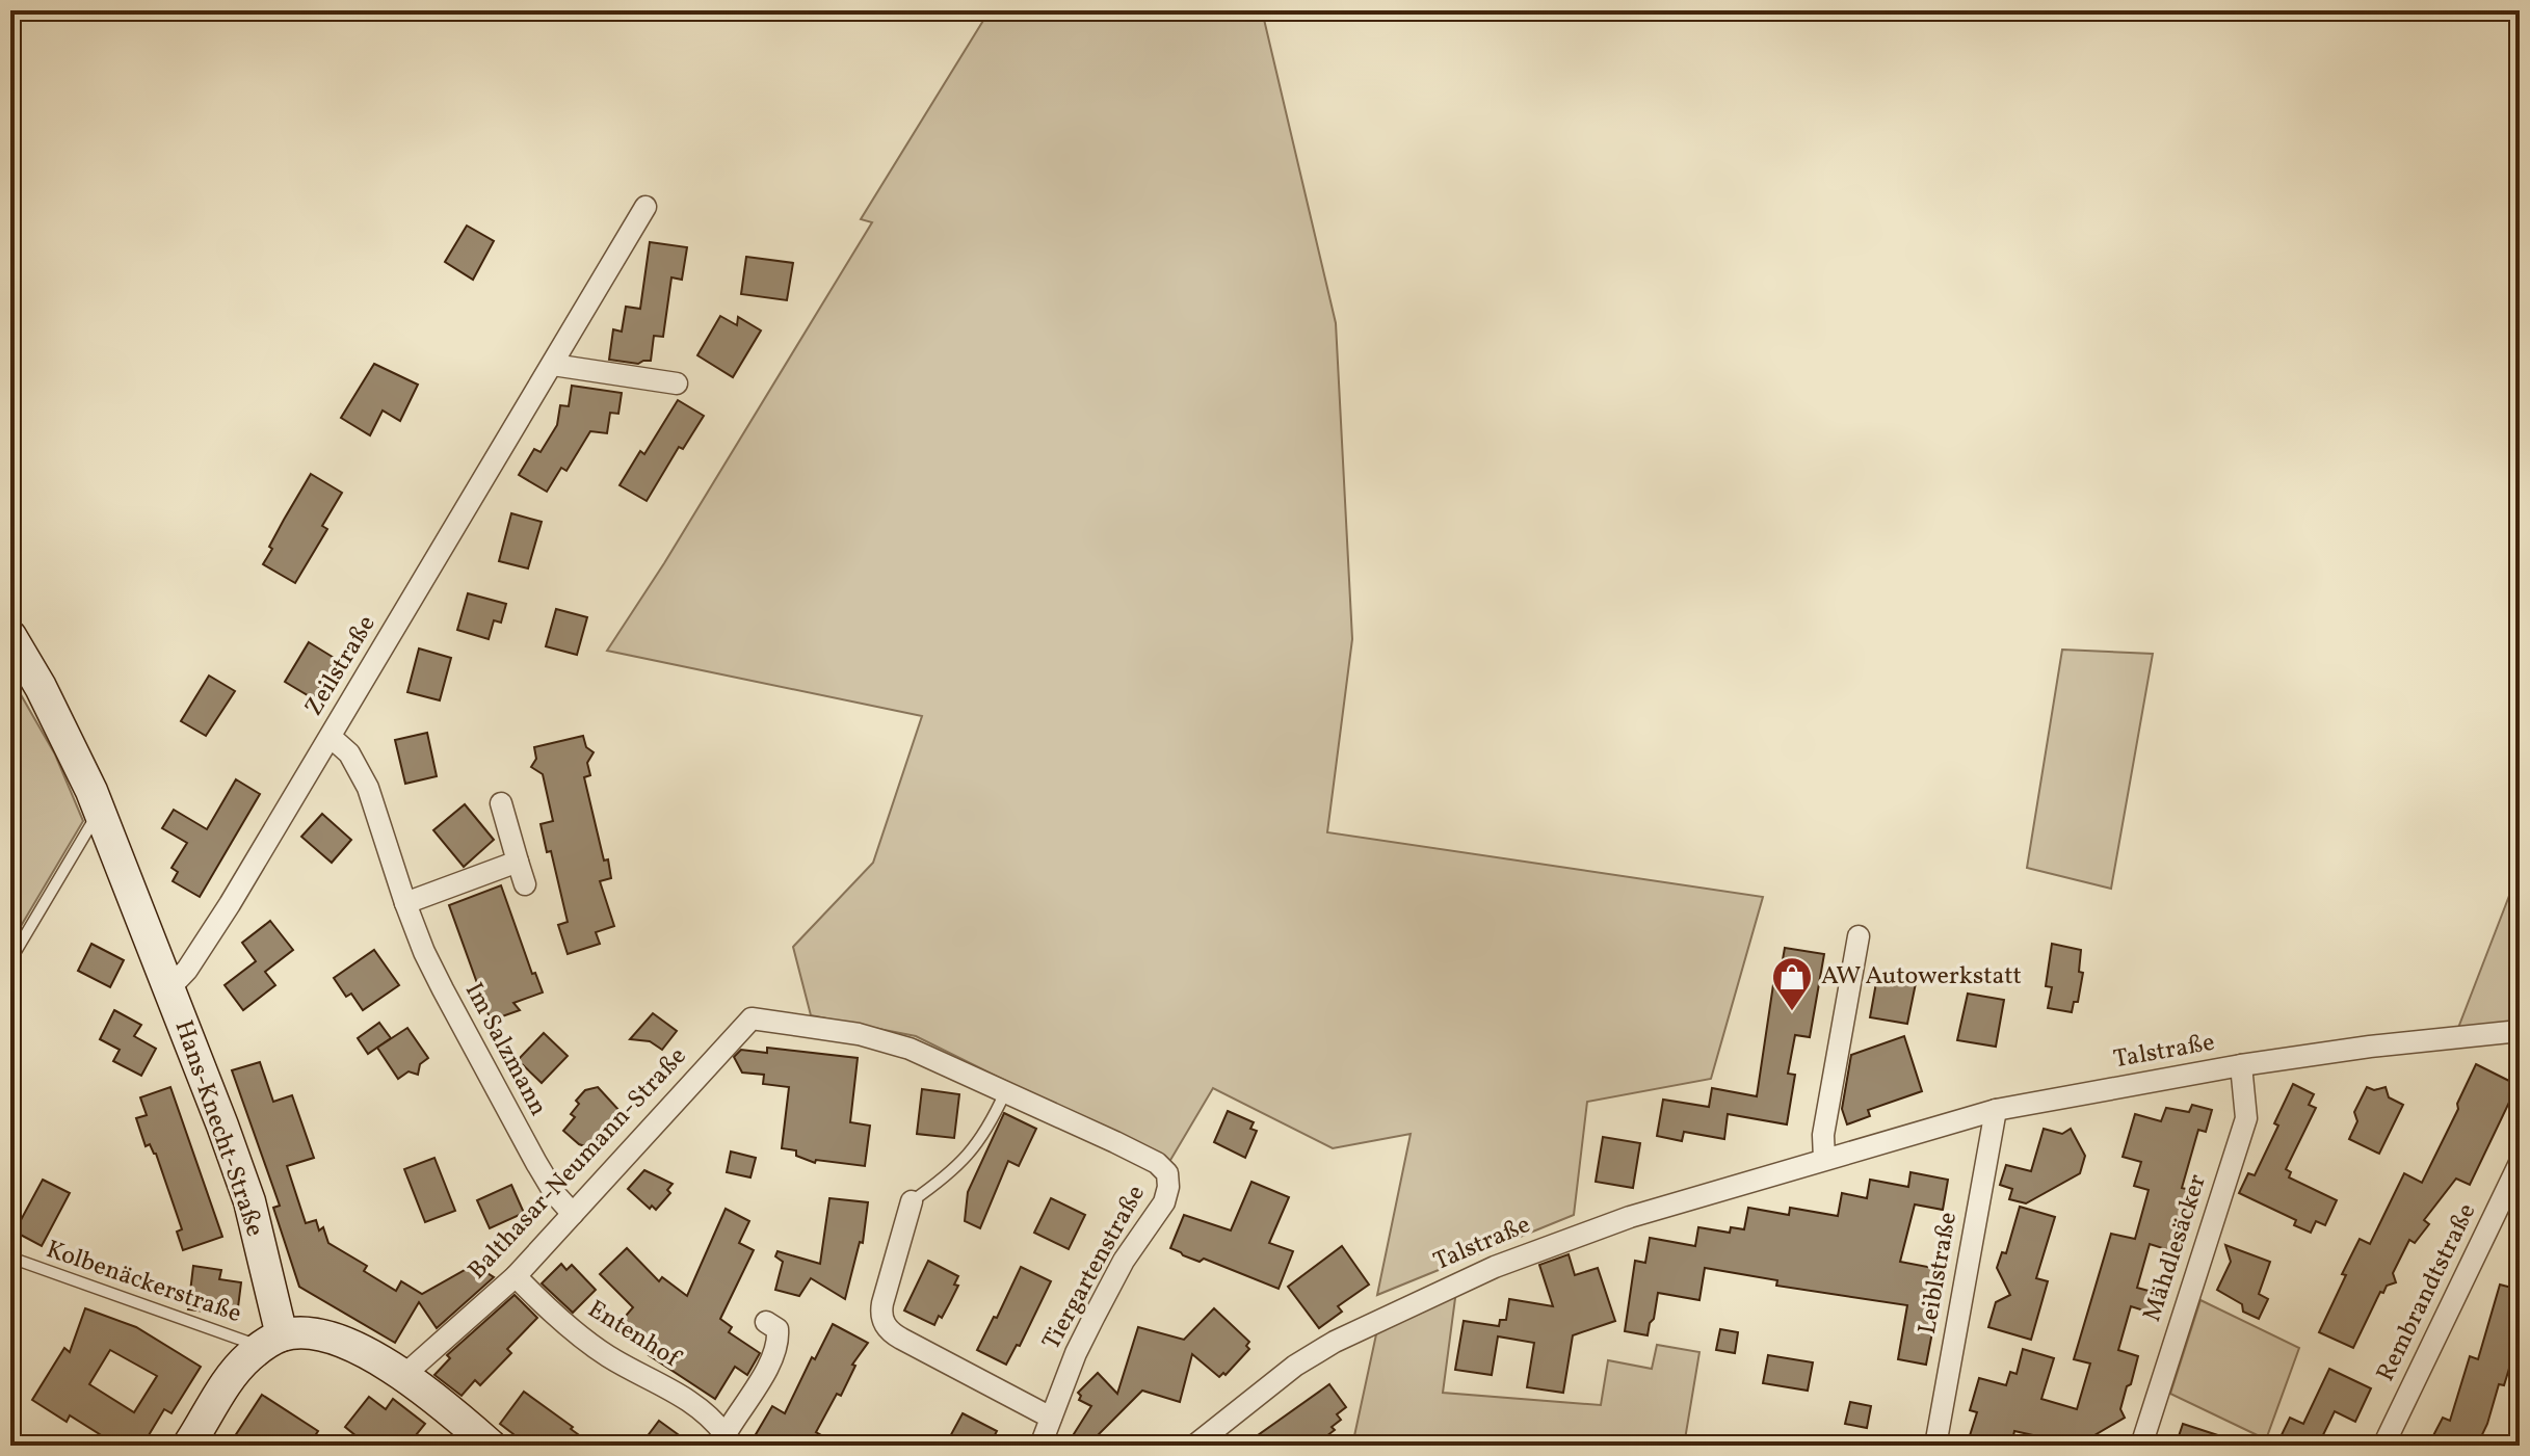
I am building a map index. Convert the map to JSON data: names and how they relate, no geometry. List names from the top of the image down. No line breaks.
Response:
{"streets":{"street":["Zeilstraße","Im Salzmann","Talstraße","Hans-Knecht-Straße","Balthasar-Neumann-Straße","Mähdlesäcker","Tiergartenstraße","Leiblstraße","Rembrandtstraße","Entenhof"],"lane":["Kolbenäckerstraße"]},"crossings":[["Zeilstraße","Im Salzmann"],["Zeilstraße","Hans-Knecht-Straße"],["Im Salzmann","Balthasar-Neumann-Straße"],["Talstraße","Mähdlesäcker"],["Talstraße","Leiblstraße"],["Hans-Knecht-Straße","Kolbenäckerstraße"],["Balthasar-Neumann-Straße","Tiergartenstraße"],["Balthasar-Neumann-Straße","Entenhof"]],"places":{"shop":["AW Autowerkstatt"]}}
